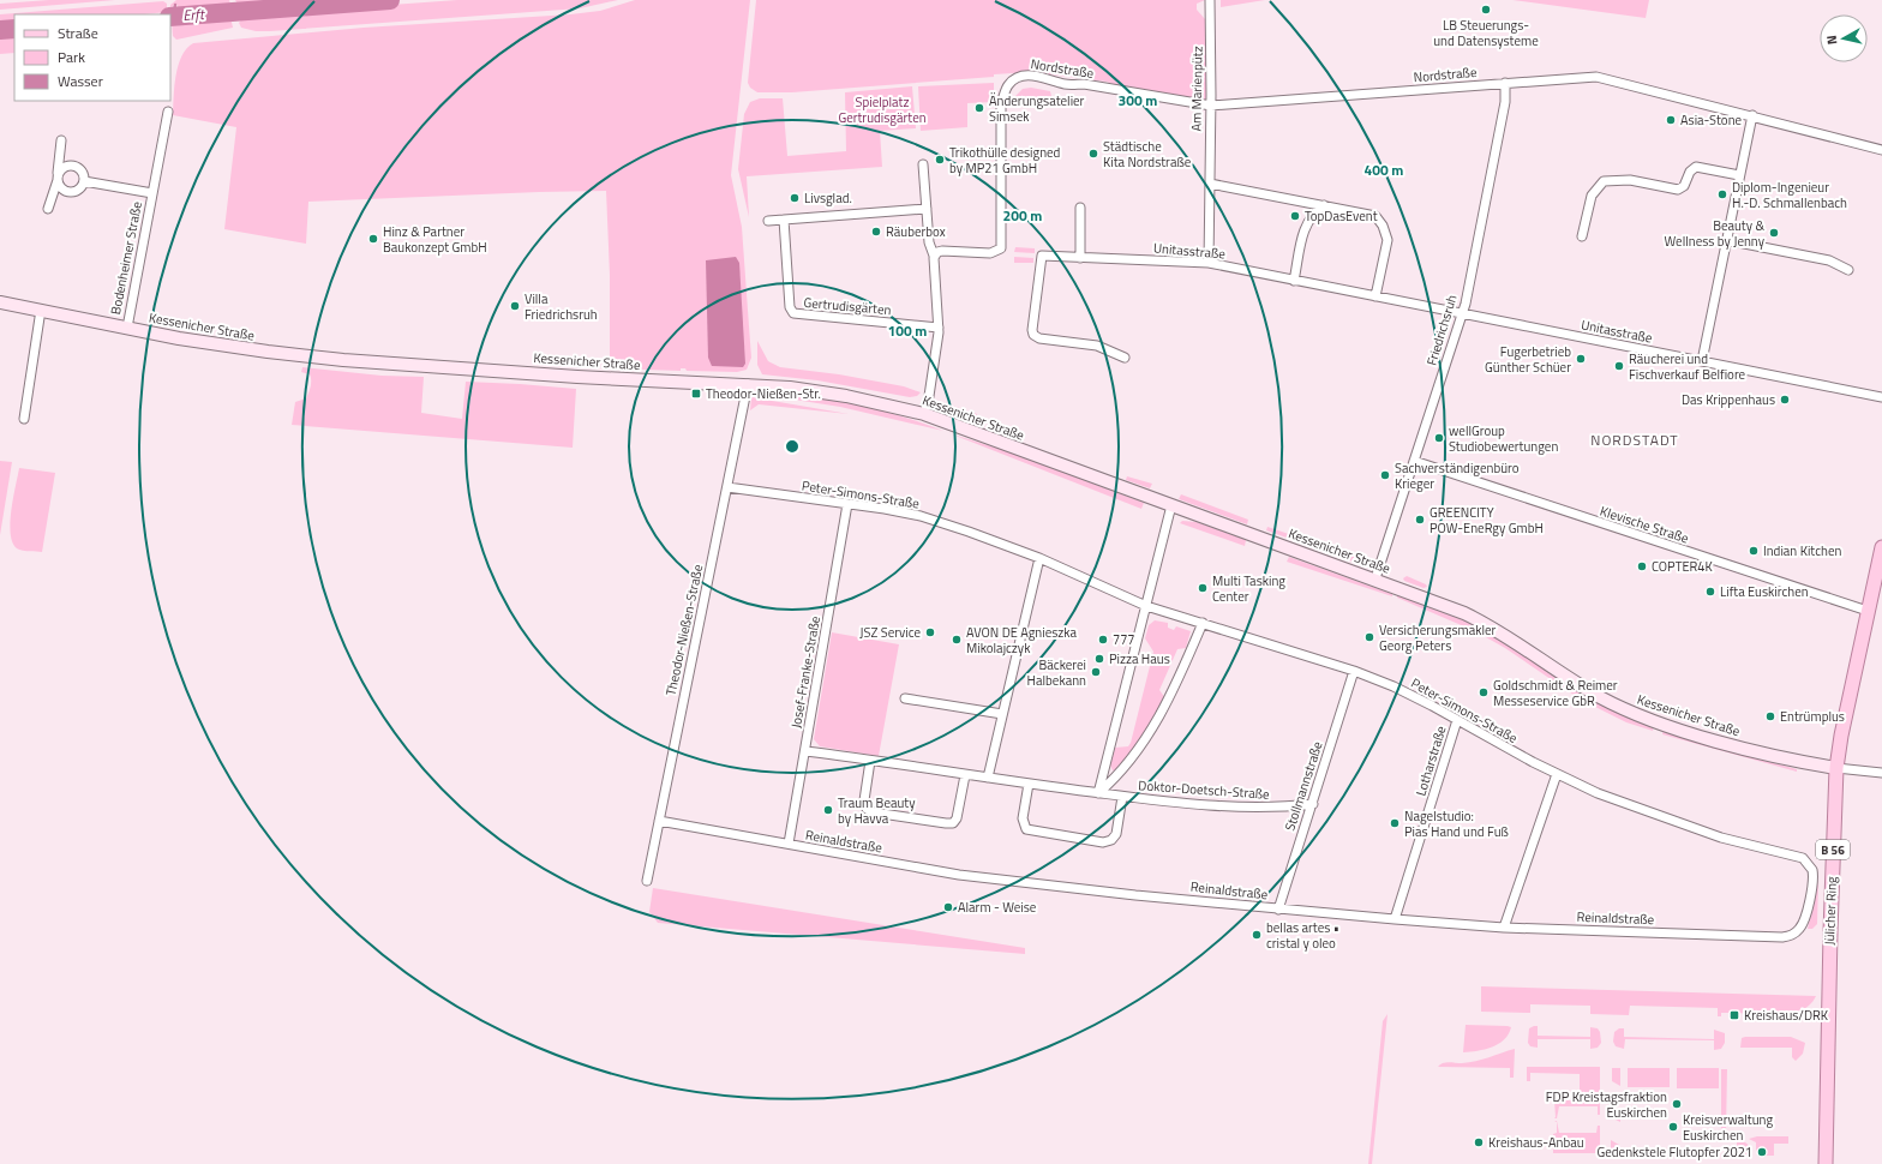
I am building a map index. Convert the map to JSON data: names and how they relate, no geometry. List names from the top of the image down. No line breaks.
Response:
{"streets":{"main road":["Kessenicher Straße","B 56","Jülicher Ring"],"street":["Nordstraße","Am Marienpütz","Unitasstraße","Bodenheimer Straße","Gertrudisgärten","Friedrichsruh","Peter-Simons-Straße","Klevische Straße","Theodor-Nießen-Straße","Josef-Franke-Straße","Lotharstraße","Stollmannstraße","Doktor-Doetsch-Straße","Reinaldstraße"]},"crossings":[["Nordstraße","Am Marienpütz"],["Nordstraße","Friedrichsruh"],["Am Marienpütz","Unitasstraße"],["Unitasstraße","Friedrichsruh"],["Bodenheimer Straße","Kessenicher Straße"],["Kessenicher Straße","Friedrichsruh"],["Kessenicher Straße","Theodor-Nießen-Straße"],["Kessenicher Straße","Jülicher Ring"],["Friedrichsruh","Klevische Straße"],["Peter-Simons-Straße","Theodor-Nießen-Straße"],["Peter-Simons-Straße","Josef-Franke-Straße"],["Peter-Simons-Straße","Lotharstraße"],["Peter-Simons-Straße","Stollmannstraße"],["Peter-Simons-Straße","Reinaldstraße"],["Klevische Straße","Jülicher Ring"],["Theodor-Nießen-Straße","Reinaldstraße"],["Josef-Franke-Straße","Doktor-Doetsch-Straße"],["Josef-Franke-Straße","Reinaldstraße"],["Lotharstraße","Reinaldstraße"],["Stollmannstraße","Doktor-Doetsch-Straße"],["Stollmannstraße","Reinaldstraße"]],"districts":["NORDSTADT"],"water":["Erft"],"parks":["Spielplatz Gertrudisgärten"],"places":{"other":["LB Steuerungs- und Datensysteme","Änderungsatelier Simsek","Asia-Stone","Städtische Kita Nordstraße","Trikothülle designed by MP21 GmbH","Diplom-Ingenieur H.-D. Schmallenbach","Livsglad.","TopDasEvent","Räuberbox","Beauty & Wellness by Jenny","Hinz & Partner Baukonzept GmbH","Villa Friedrichsruh","Fugerbetrieb Günther Schüer","Räucherei und Fischverkauf Belfiore","Das Krippenhaus","wellGroup Studiobewertungen","Sachverständigenbüro Krieger","GREENCITY POW-EneRgy GmbH","Indian Kitchen","COPTER4K","Multi Tasking Center","Lifta Euskirchen","JSZ Service","Versicherungsmakler Georg Peters","AVON DE Agnieszka Mikolajczyk","777","Pizza Haus","Bäckerei Halbekann","Goldschmidt & Reimer Messeservice GbR","Entrümplus","Traum Beauty by Havva","Nagelstudio: Pias Hand und Fuß","Alarm - Weise","bellas artes • cristal y oleo","FDP Kreistagsfraktion Euskirchen","Kreisverwaltung Euskirchen","Kreishaus-Anbau","Gedenkstele Flutopfer 2021"],"transit":["Theodor-Nießen-Str.","Kreishaus/DRK"]},"legend":["Straße","Park","Wasser"],"north":"left","rings":["300 m","400 m","200 m","100 m"]}
